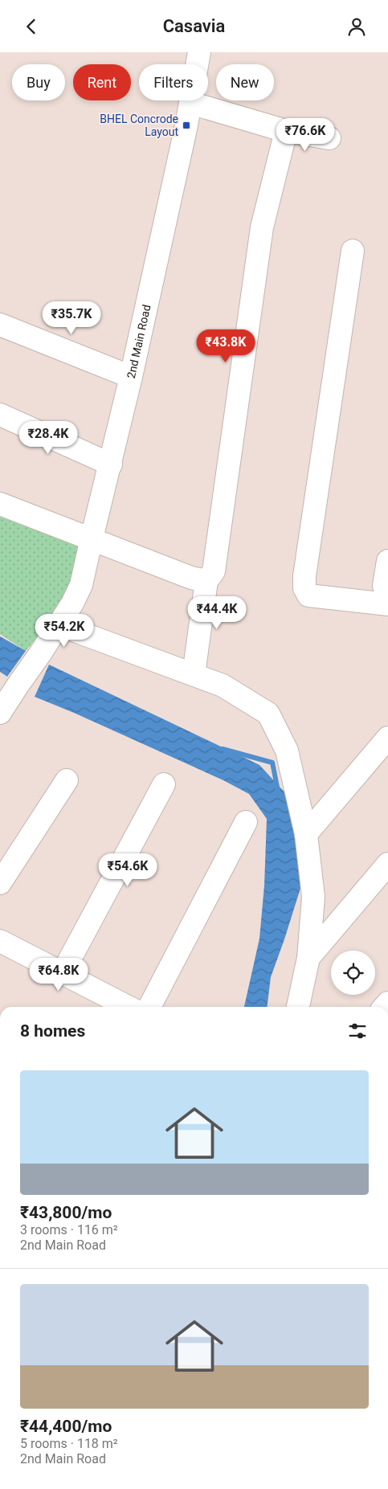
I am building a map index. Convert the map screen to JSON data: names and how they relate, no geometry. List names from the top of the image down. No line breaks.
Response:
{"streets":{"street":["2nd Main Road"]},"places":{"transit":["BHEL Concrode Layout"]},"page":{"header":"Casavia","chip":["Buy","Rent","Filters","New"],"price":["₹76.6K","₹35.7K","₹43.8K","₹28.4K","₹44.4K","₹54.2K","₹54.6K","₹64.8K"],"heading":"8 homes","list":[{"name":"₹43,800/mo","note":"3 rooms · 116 m² · 2nd Main Road"},{"name":"₹44,400/mo","note":"5 rooms · 118 m² · 2nd Main Road"}]}}
